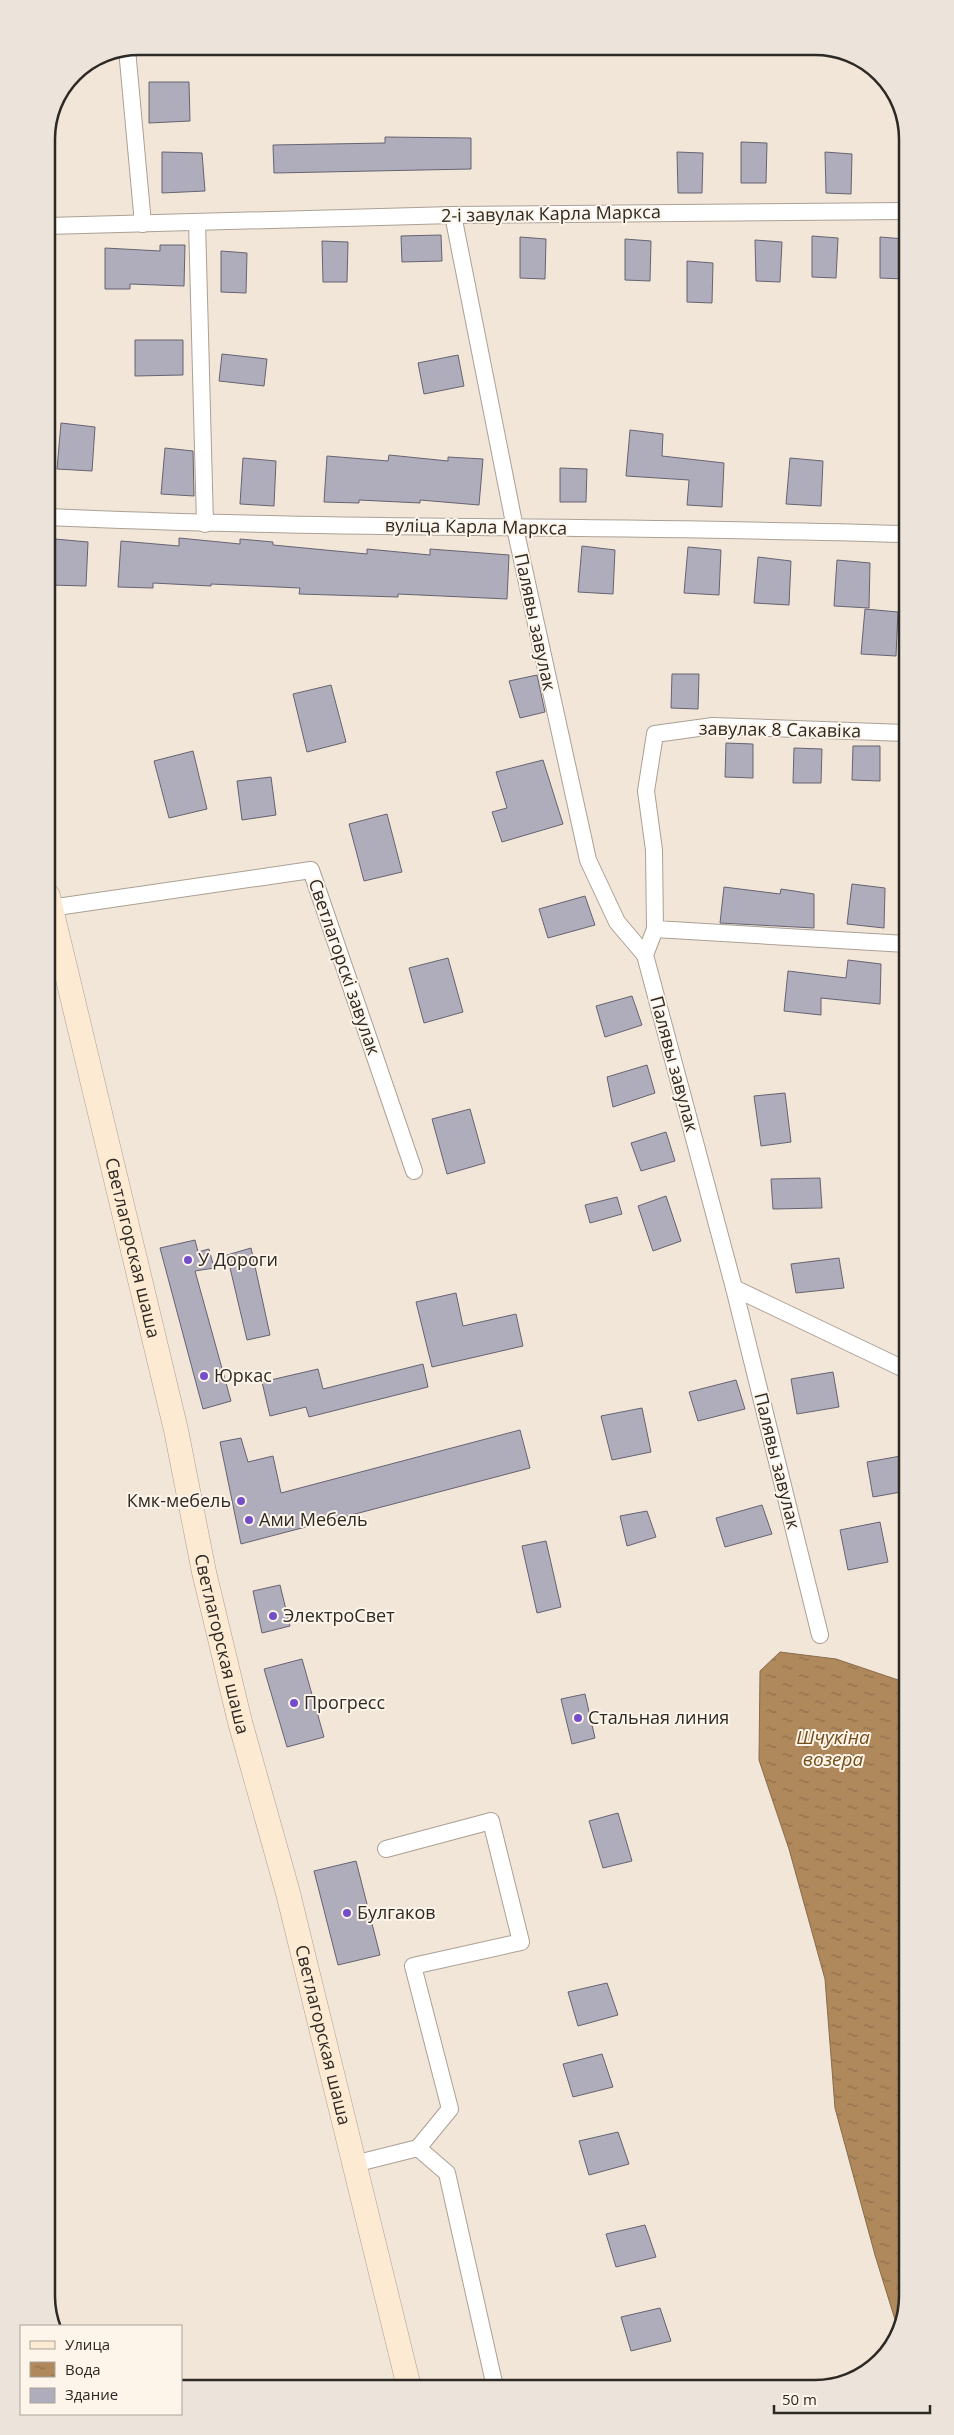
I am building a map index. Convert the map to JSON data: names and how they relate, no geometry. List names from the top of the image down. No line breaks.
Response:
{"streets":{"main road":["Светлагорская шаша"],"street":["2-і завулак Карла Маркса","вуліца Карла Маркса","Палявы завулак","завулак 8 Сакавіка","Светлагорскі завулак"]},"crossings":[["2-і завулак Карла Маркса","Палявы завулак"],["вуліца Карла Маркса","Палявы завулак"]],"water":["Шчукіна возера"],"places":["У Дороги","Юркас","Кмк-мебель","Ами Мебель","ЭлектроСвет","Прогресс","Стальная линия","Булгаков"],"legend":["Улица","Вода","Здание"],"scale_bar":"50 m"}
